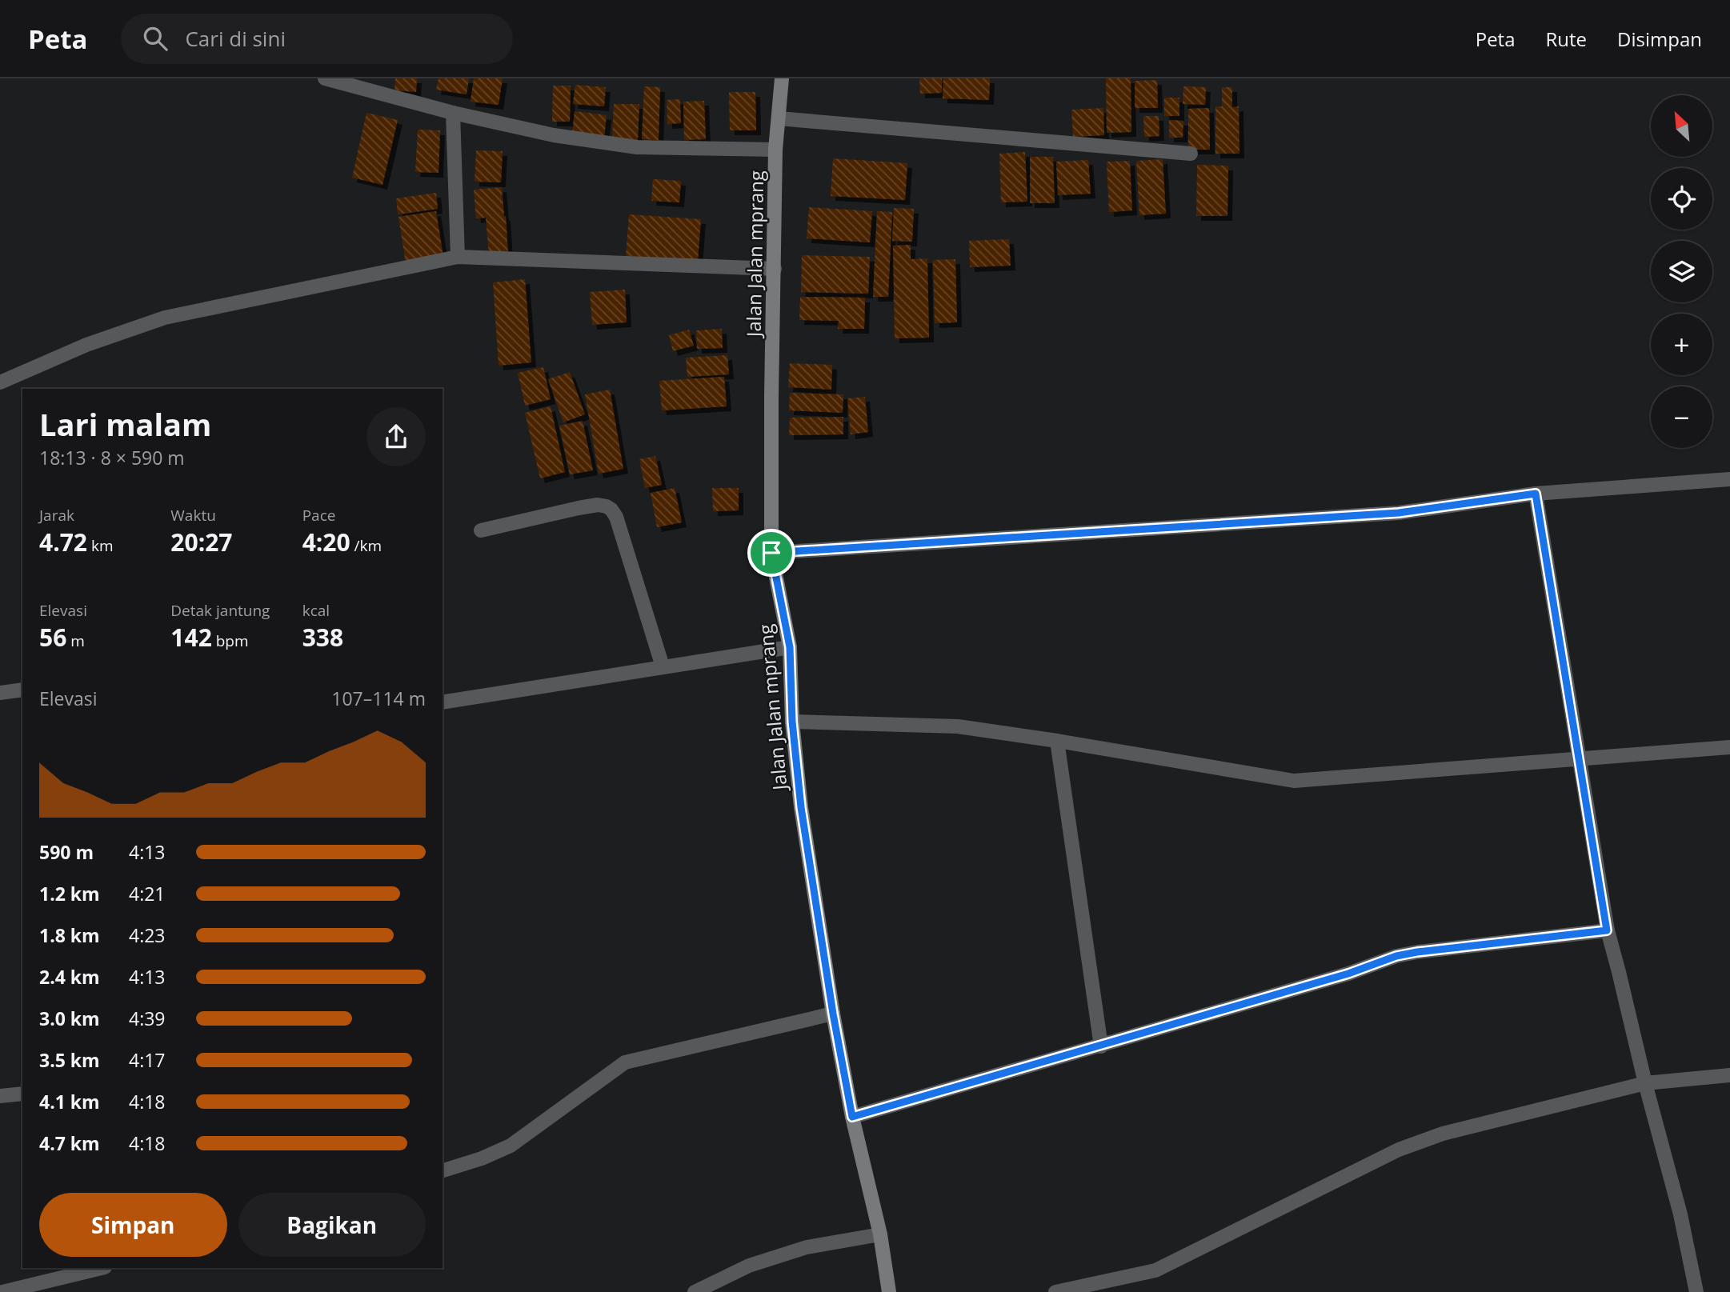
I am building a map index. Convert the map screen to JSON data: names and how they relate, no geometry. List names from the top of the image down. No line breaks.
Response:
{"streets":{"street":["Jalan Jalan mprang"]},"north":"top left","page":{"header":"Peta","search":"Cari di sini","nav":["Peta","Rute","Disimpan"],"map_buttons":["+","−"],"heading":["Lari malam","18:13 · 8 × 590 m"],"stats":[["Jarak","4.72 km"],["Waktu","20:27"],["Pace","4:20 /km"],["Elevasi","56 m"],["Detak jantung","142 bpm"],["kcal","338"]],"chart":["Elevasi","107–114 m"],"list":[{"name":"590 m","note":"4:13"},{"name":"1.2 km","note":"4:21"},{"name":"1.8 km","note":"4:23"},{"name":"2.4 km","note":"4:13"},{"name":"3.0 km","note":"4:39"},{"name":"3.5 km","note":"4:17"},{"name":"4.1 km","note":"4:18"},{"name":"4.7 km","note":"4:18"}],"buttons":["Simpan","Bagikan"]}}
